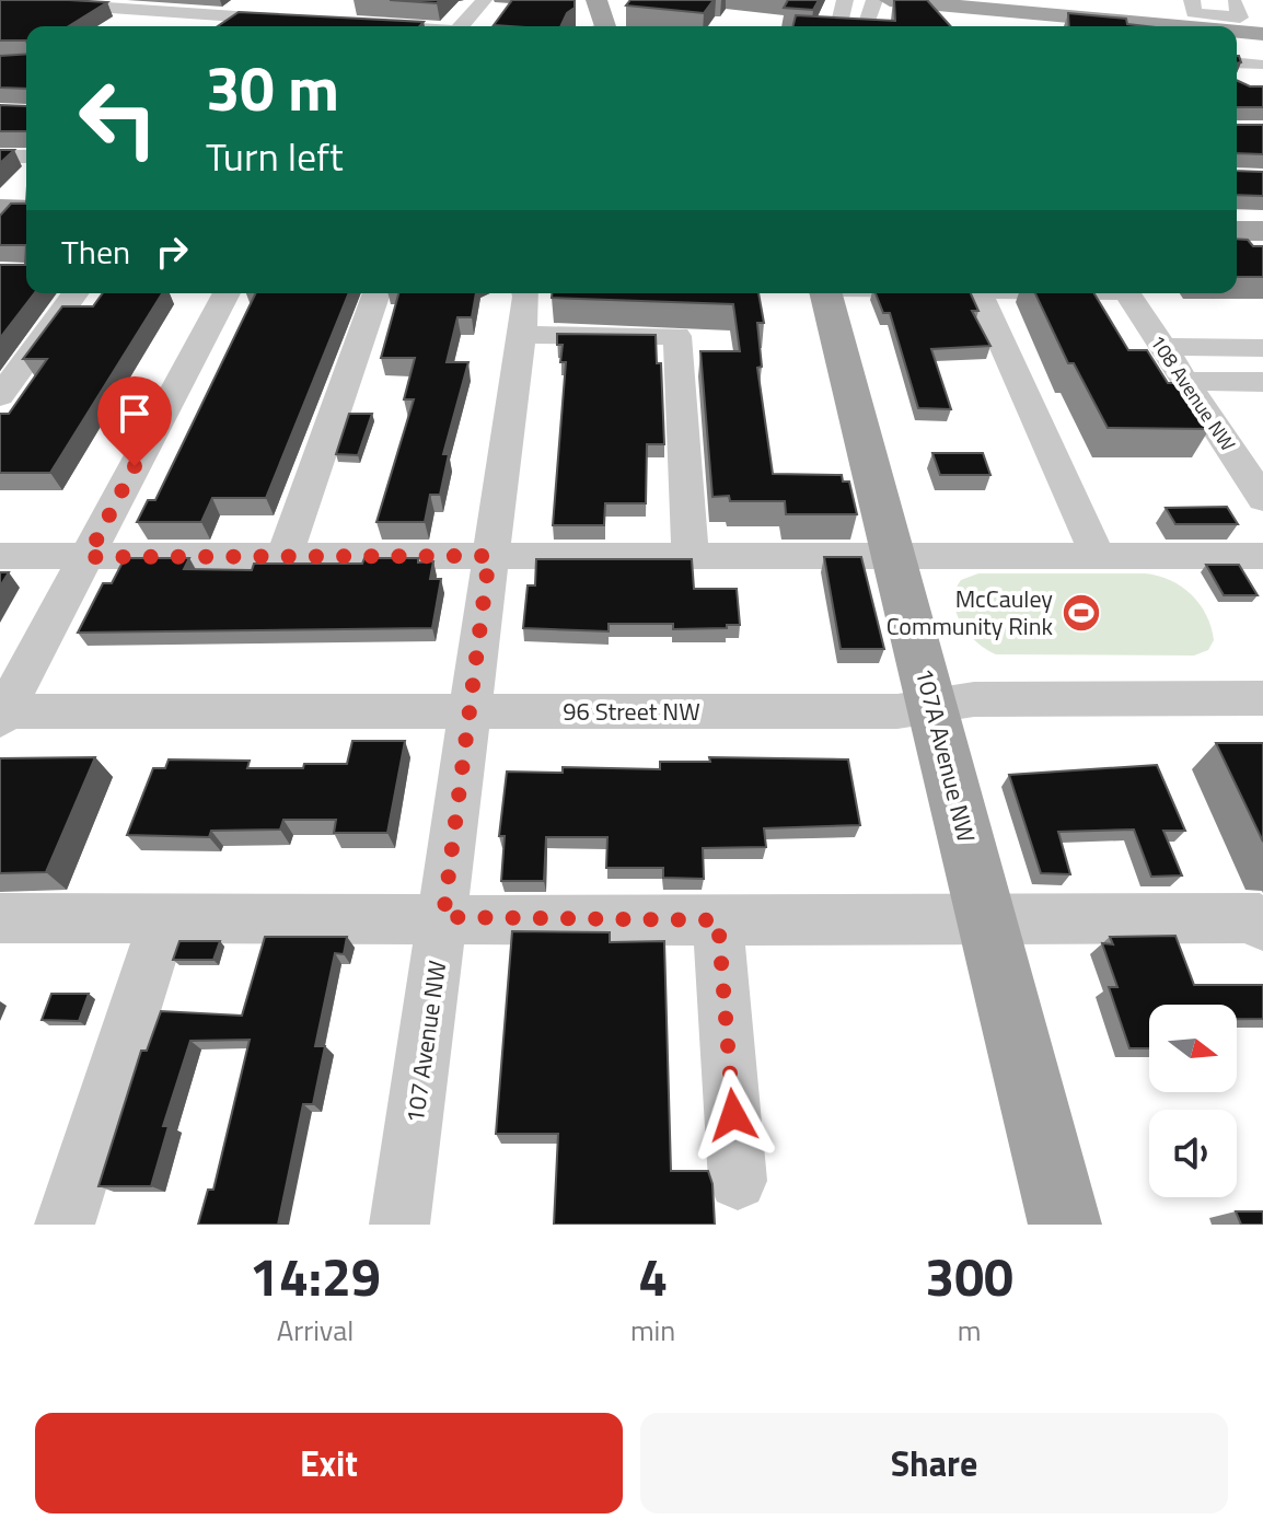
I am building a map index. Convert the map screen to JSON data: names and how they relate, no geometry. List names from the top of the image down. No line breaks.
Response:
{"streets":{"main road":["107A Avenue NW"],"street":["108 Avenue NW","96 Street NW","107 Avenue NW"]},"crossings":[["96 Street NW","107A Avenue NW"],["96 Street NW","107 Avenue NW"]],"places":{"sports":["McCauley Community Rink"]},"north":"right","page":{"turn":["30 m","Turn left"],"then":"Then","eta":["14:29","Arrival","4","min","300","m"],"buttons":["Exit","Share"]}}
